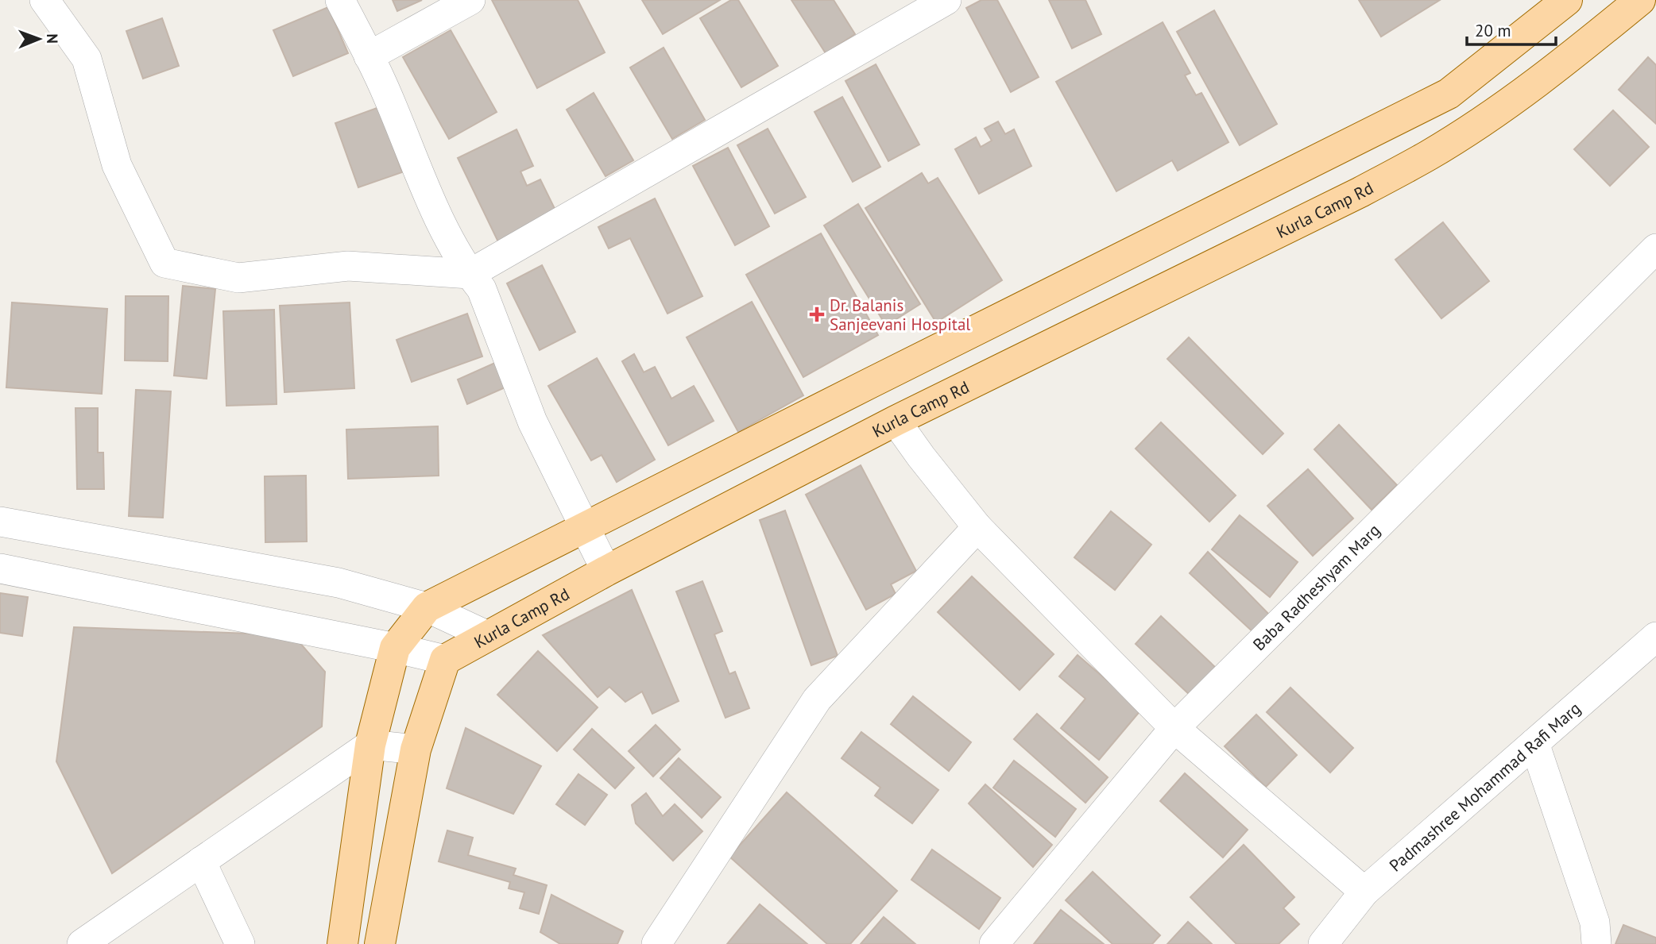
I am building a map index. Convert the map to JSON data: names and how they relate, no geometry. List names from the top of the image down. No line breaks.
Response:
{"streets":{"main road":["Kurla Camp Rd"],"street":["Baba Radheshyam Marg","Padmashree Mohammad Rafi Marg"]},"places":{"health":["Dr. Balanis Sanjeevani Hospital"]},"scale_bar":"20 m","north":"right"}
